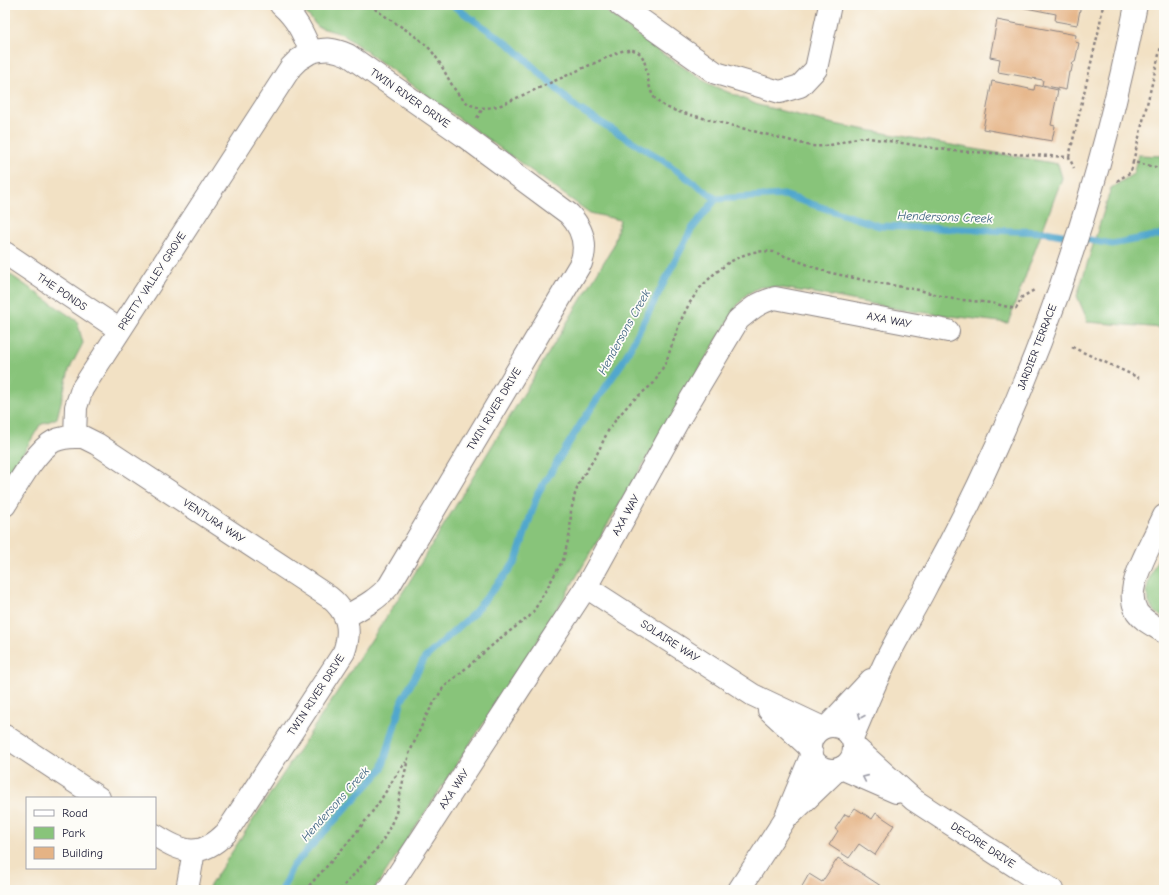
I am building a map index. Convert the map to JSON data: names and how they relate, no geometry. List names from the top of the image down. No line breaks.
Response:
{"streets":{"street":["TWIN RIVER DRIVE","PRETTY VALLEY GROVE","THE PONDS","AXA WAY","JARDIER TERRACE","VENTURA WAY","SOLAIRE WAY","DECORE DRIVE"]},"crossings":[["TWIN RIVER DRIVE","PRETTY VALLEY GROVE"],["TWIN RIVER DRIVE","VENTURA WAY"],["PRETTY VALLEY GROVE","THE PONDS"],["PRETTY VALLEY GROVE","VENTURA WAY"],["AXA WAY","SOLAIRE WAY"],["JARDIER TERRACE","SOLAIRE WAY"],["JARDIER TERRACE","DECORE DRIVE"],["SOLAIRE WAY","DECORE DRIVE"]],"water":["Hendersons Creek"],"legend":["Road","Park","Building"]}
